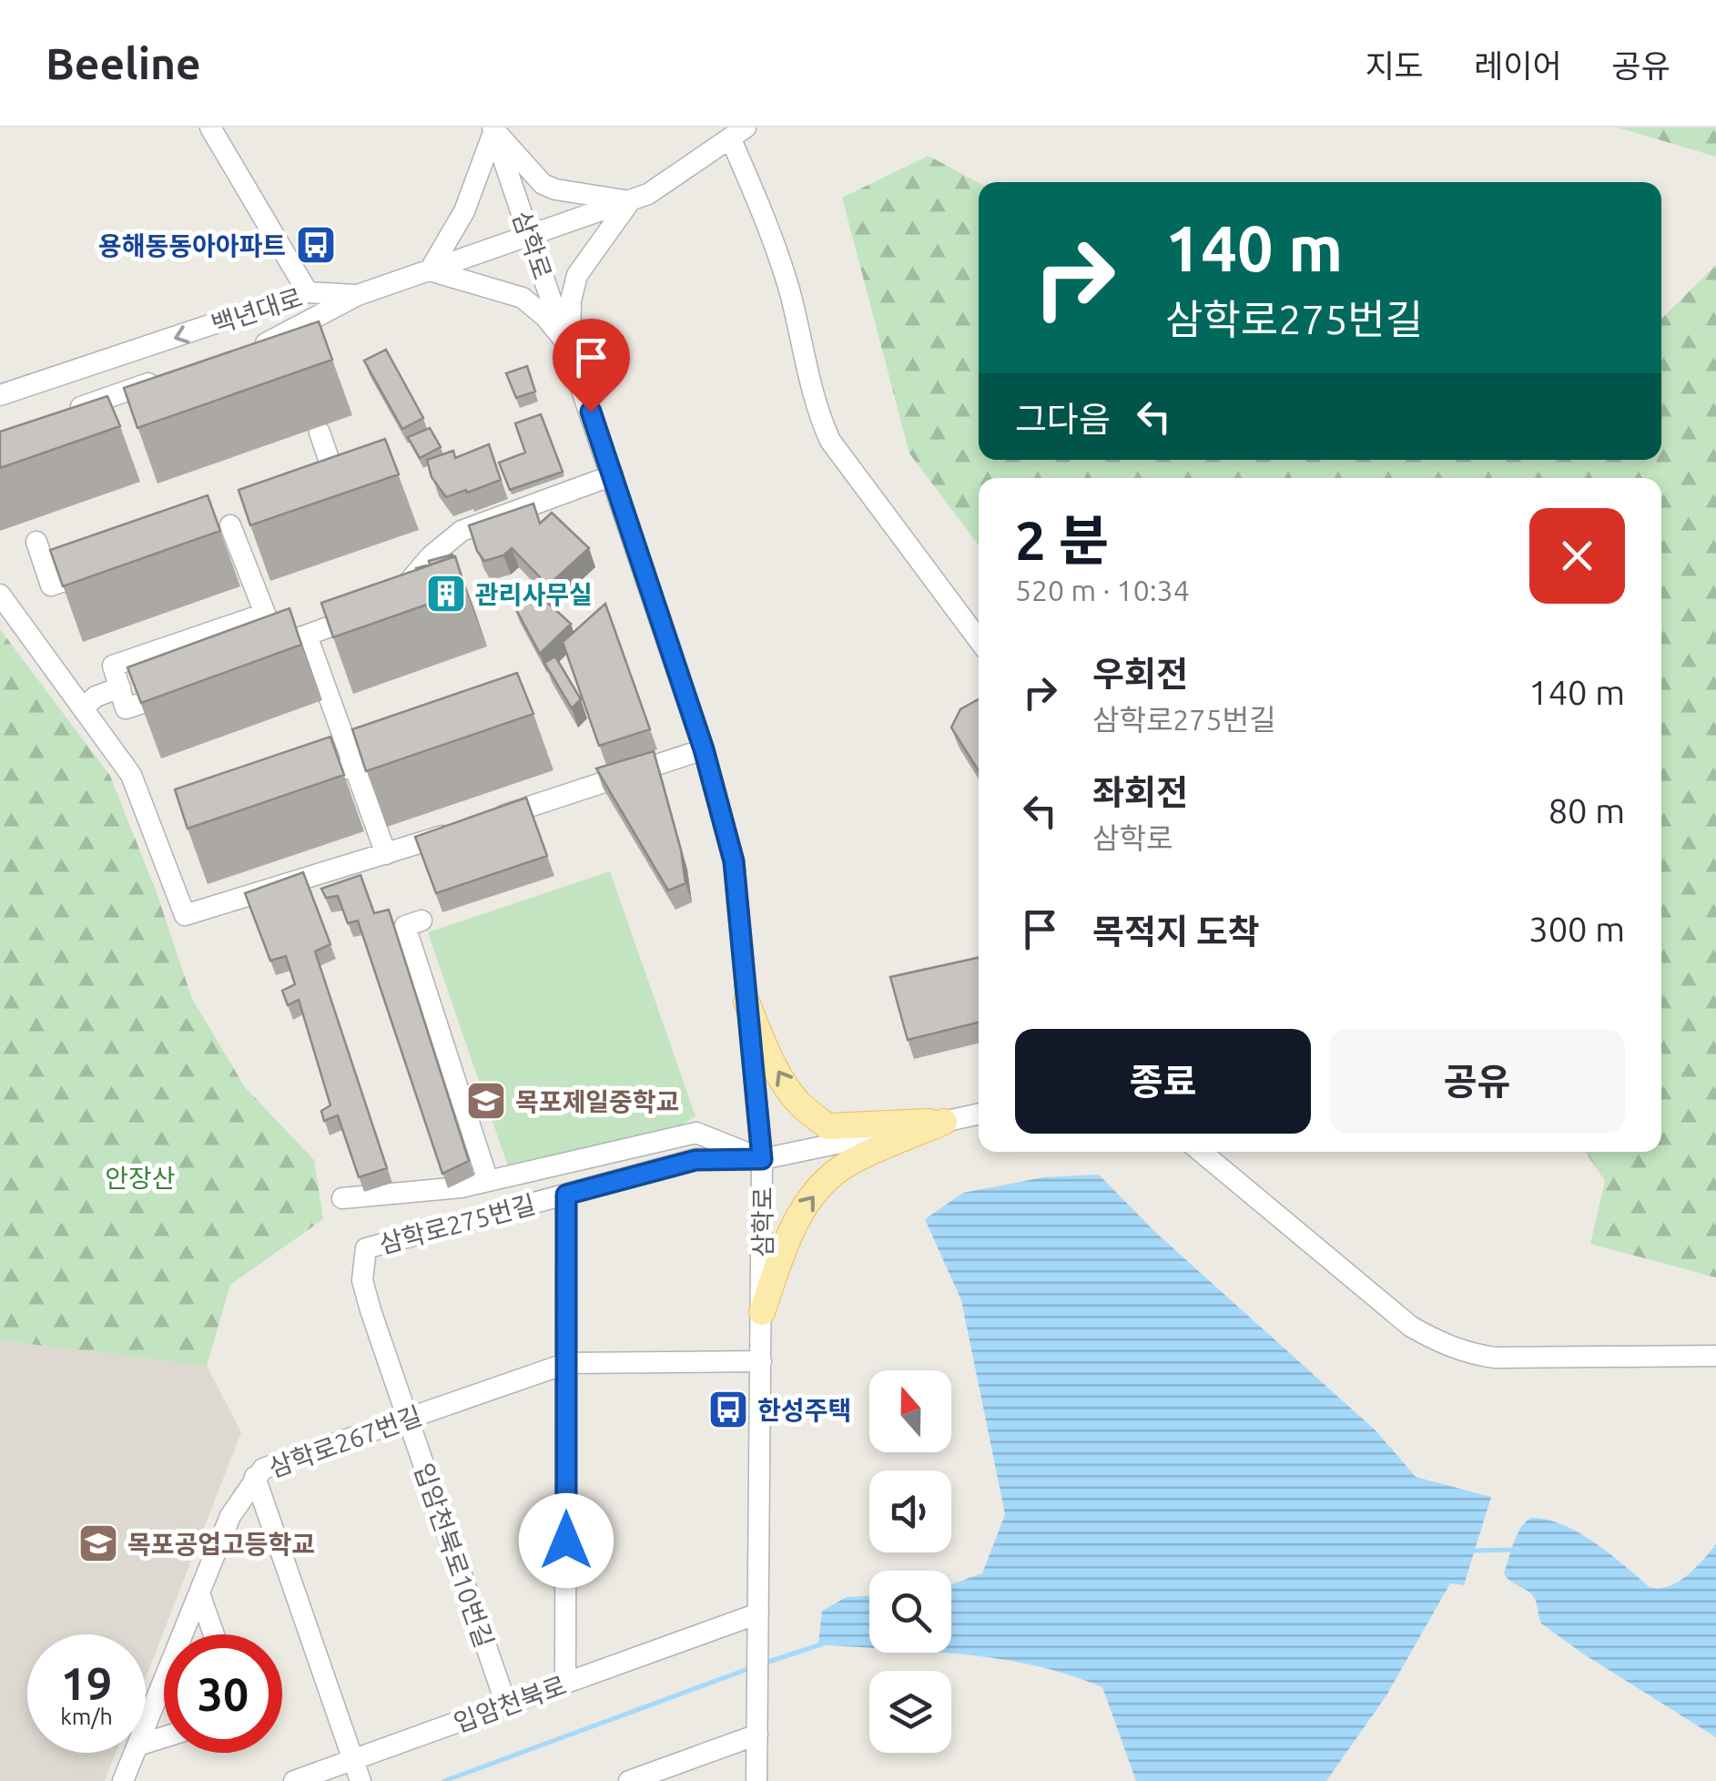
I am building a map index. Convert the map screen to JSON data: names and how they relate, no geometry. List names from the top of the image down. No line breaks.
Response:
{"streets":{"street":["삼학로","백년대로","삼학로275번길","삼학로267번길","입암천북로10번길","입암천북로"]},"crossings":[["삼학로","삼학로275번길"],["삼학로","삼학로267번길"],["삼학로","입암천북로"],["삼학로275번길","입암천북로10번길"],["삼학로267번길","입암천북로10번길"],["입암천북로10번길","입암천북로"]],"parks":["안장산"],"places":{"bus stop":["용해동동아아파트","한성주택"],"building":["관리사무실"],"school or university":["목포제일중학교","목포공업고등학교"]},"north":"top","page":{"header":"Beeline","nav":["지도","레이어","공유"],"turn":["140 m","삼학로275번길"],"then":"그다음","heading":["2 분","520 m · 10:34"],"list":[{"name":"우회전","note":"삼학로275번길","value":"140 m"},{"name":"좌회전","note":"삼학로","value":"80 m"},{"name":"목적지 도착","value":"300 m"}],"buttons":["종료","공유"],"speed":"19 km/h","limit":"30"}}
